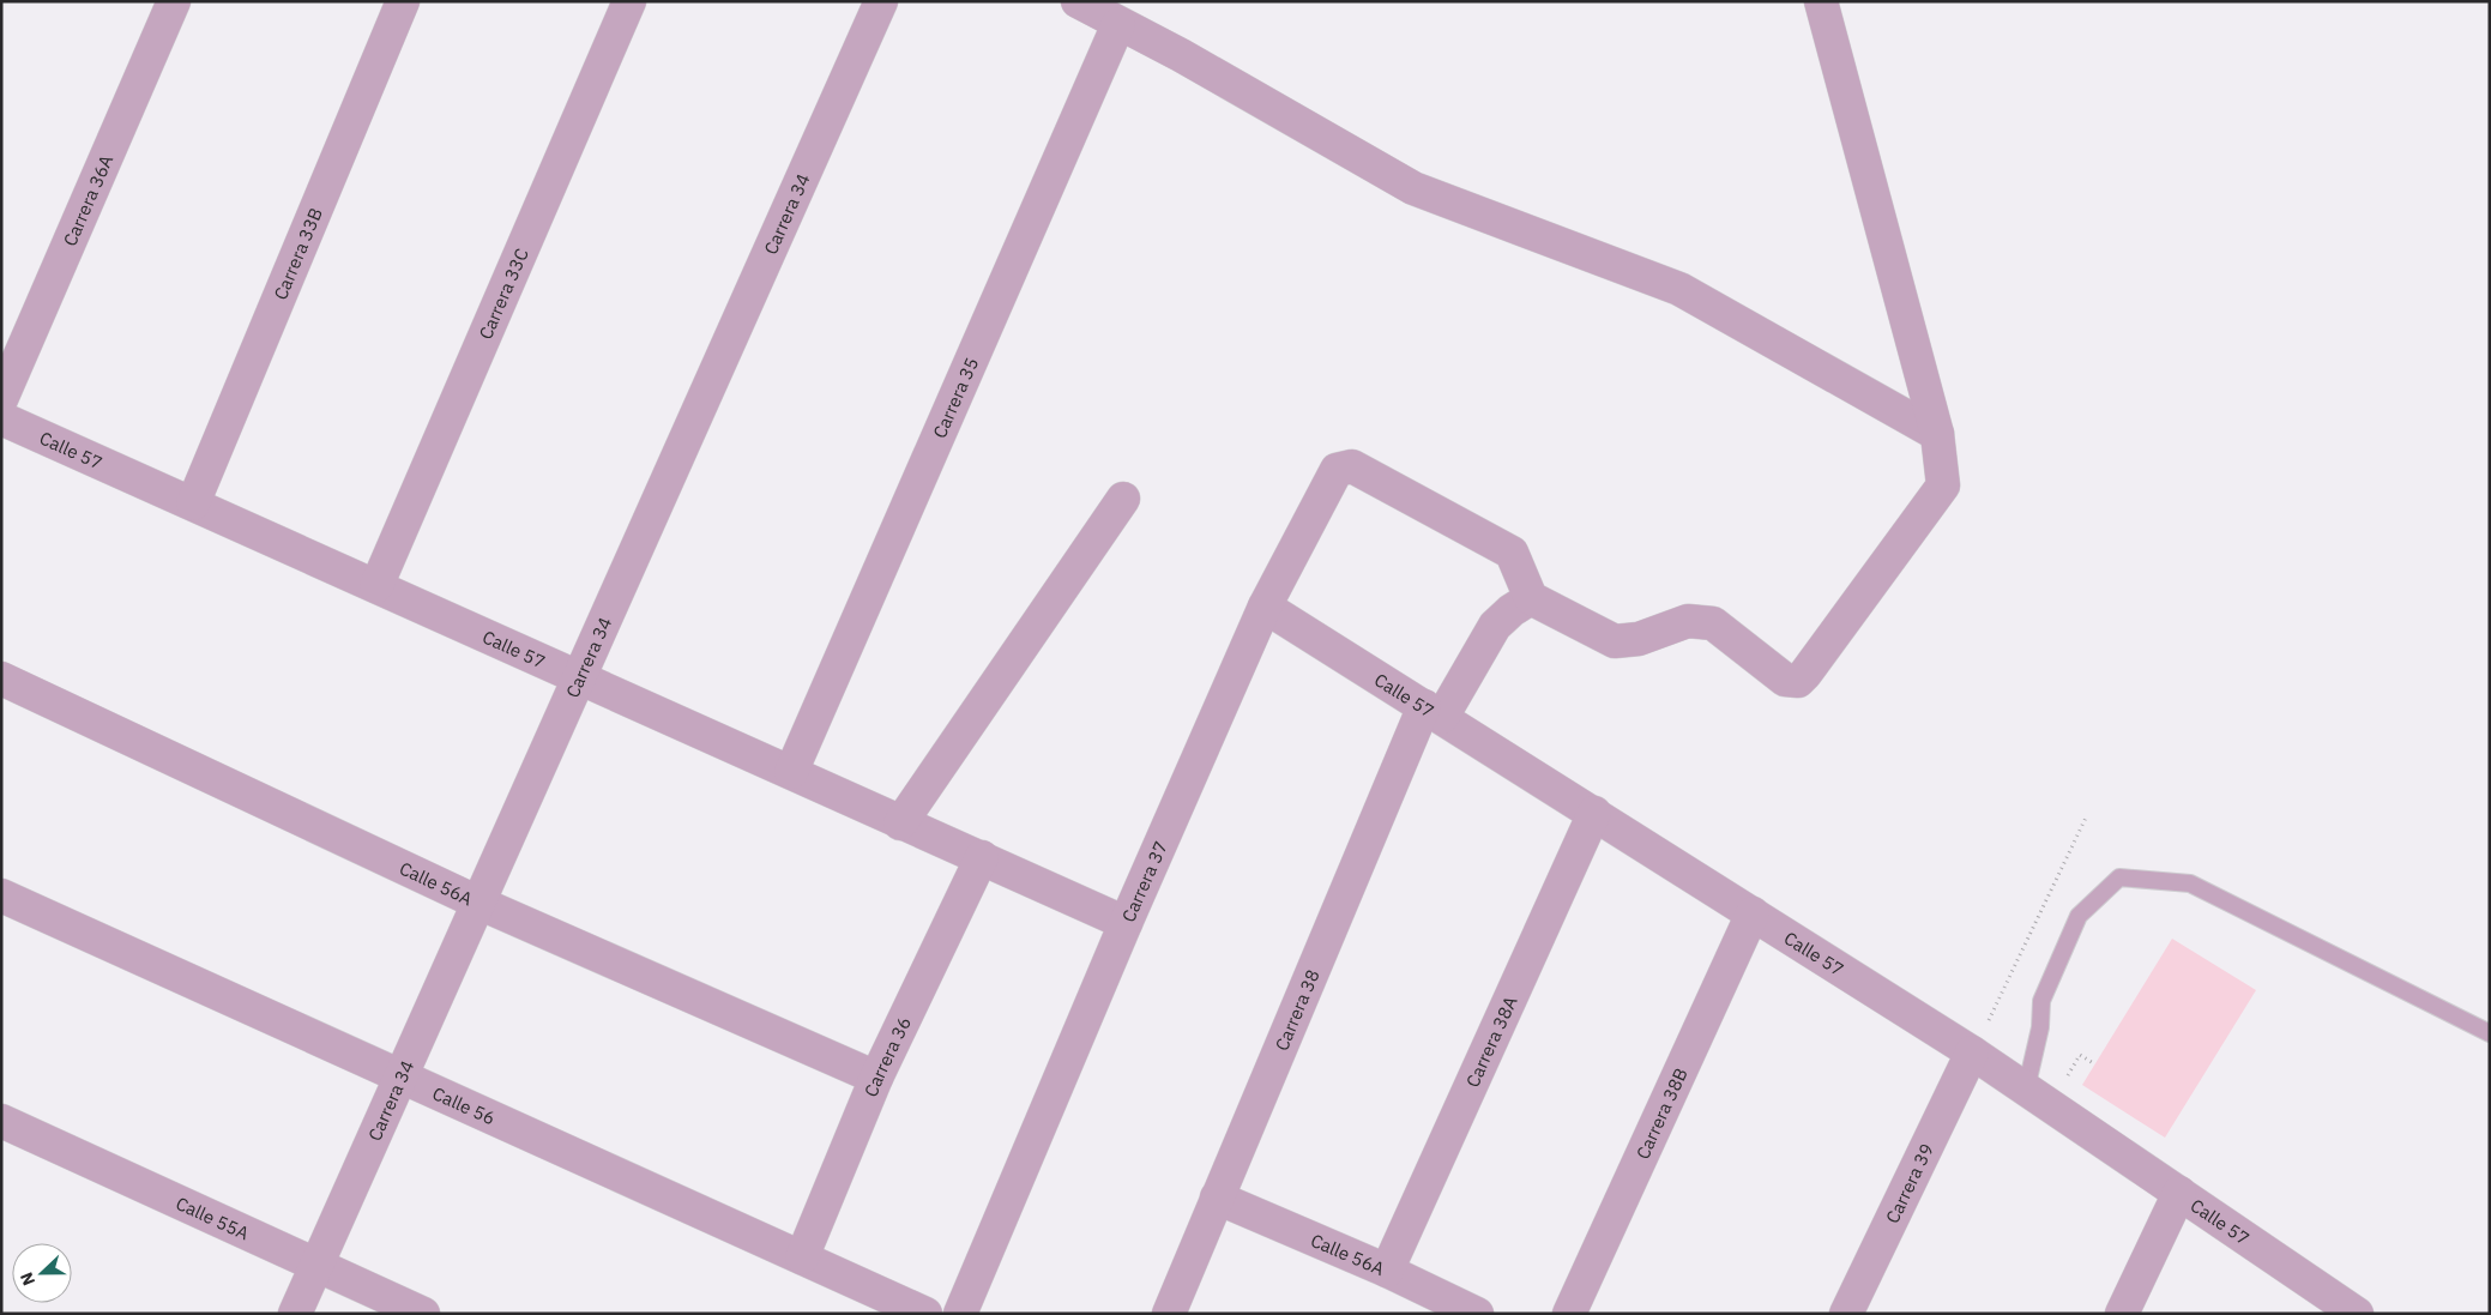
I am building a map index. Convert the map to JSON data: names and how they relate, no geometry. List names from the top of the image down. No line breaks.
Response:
{"streets":{"street":["Carrera 36A","Carrera 34","Carrera 33B","Carrera 33C","Carrera 35","Calle 57","Carrera 37","Calle 56A","Carrera 38","Carrera 38A","Carrera 36","Calle 56","Carrera 38B","Carrera 39","Calle 55A"]},"crossings":[["Carrera 34","Calle 57"],["Carrera 34","Calle 56A"],["Carrera 34","Calle 56"],["Carrera 34","Calle 55A"],["Carrera 33B","Calle 57"],["Carrera 33C","Calle 57"],["Carrera 35","Calle 57"],["Calle 57","Carrera 37"],["Calle 57","Carrera 38"],["Calle 57","Carrera 38A"],["Calle 57","Carrera 36"],["Calle 57","Carrera 38B"],["Calle 57","Carrera 39"],["Carrera 37","Carrera 38"],["Calle 56A","Carrera 38"],["Calle 56A","Carrera 38A"],["Calle 56A","Carrera 36"],["Carrera 36","Calle 56"]],"north":"left"}
